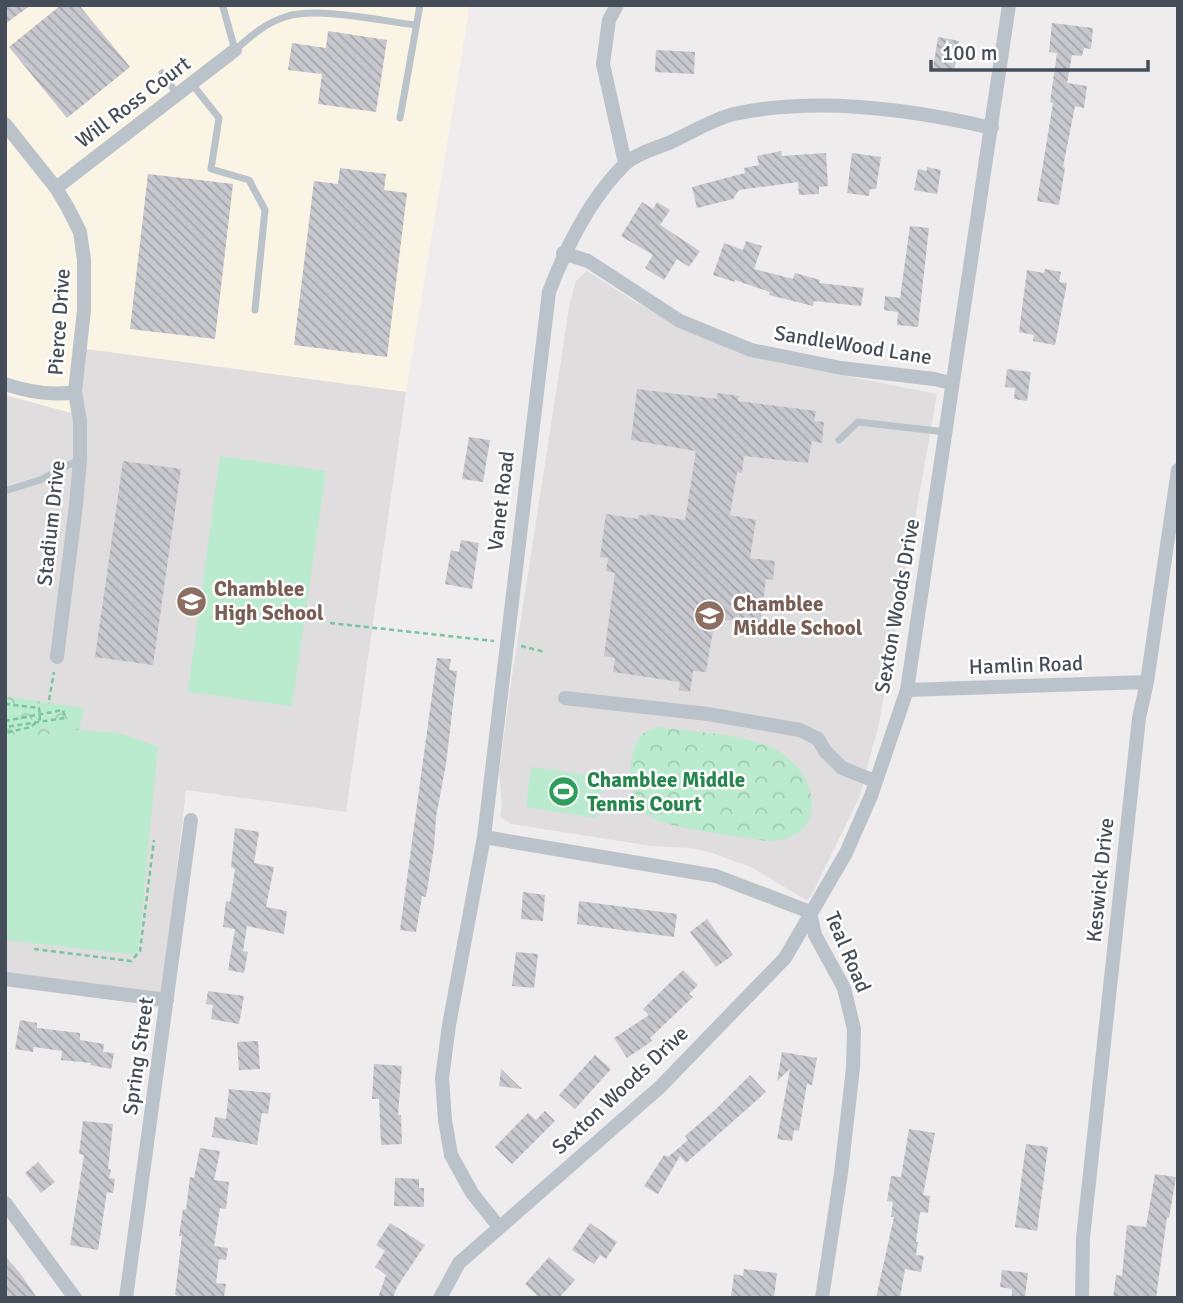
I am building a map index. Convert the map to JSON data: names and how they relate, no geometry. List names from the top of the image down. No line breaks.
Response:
{"streets":{"street":["Will Ross Court","Pierce Drive","SandleWood Lane","Vanet Road","Stadium Drive","Sexton Woods Drive","Hamlin Road","Keswick Drive","Teal Road","Spring Street"]},"crossings":[["Will Ross Court","Pierce Drive"],["Pierce Drive","Stadium Drive"],["SandleWood Lane","Vanet Road"],["SandleWood Lane","Sexton Woods Drive"],["Vanet Road","Sexton Woods Drive"],["Vanet Road","Teal Road"],["Sexton Woods Drive","Hamlin Road"],["Sexton Woods Drive","Teal Road"],["Hamlin Road","Keswick Drive"]],"places":{"school or university":["Chamblee High School","Chamblee Middle School"],"sports":["Chamblee Middle Tennis Court"]},"scale_bar":"100 m"}
